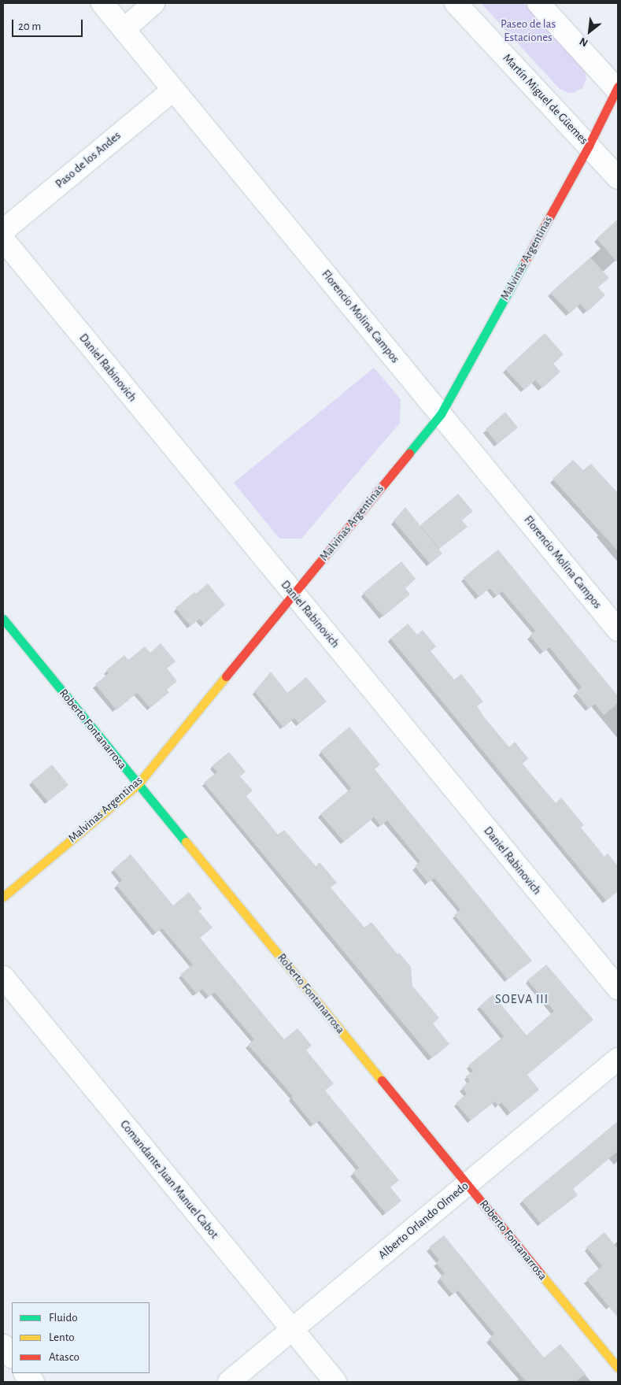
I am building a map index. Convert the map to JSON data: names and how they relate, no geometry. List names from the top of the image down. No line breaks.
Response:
{"streets":{"street":["Martín Miguel de Güemes","Paso de los Andes","Malvinas Argentinas","Florencio Molina Campos","Daniel Rabinovich","Roberto Fontanarrosa","Comandante Juan Manuel Cabot","Alberto Orlando Olmedo"]},"crossings":[["Martín Miguel de Güemes","Malvinas Argentinas"],["Paso de los Andes","Florencio Molina Campos"],["Malvinas Argentinas","Florencio Molina Campos"],["Malvinas Argentinas","Daniel Rabinovich"],["Malvinas Argentinas","Roberto Fontanarrosa"],["Roberto Fontanarrosa","Alberto Orlando Olmedo"],["Comandante Juan Manuel Cabot","Alberto Orlando Olmedo"]],"districts":["SOEVA III"],"parks":["Paseo de las Estaciones"],"legend":["Fluido","Lento","Atasco"],"scale_bar":"20 m","north":"bottom left"}
